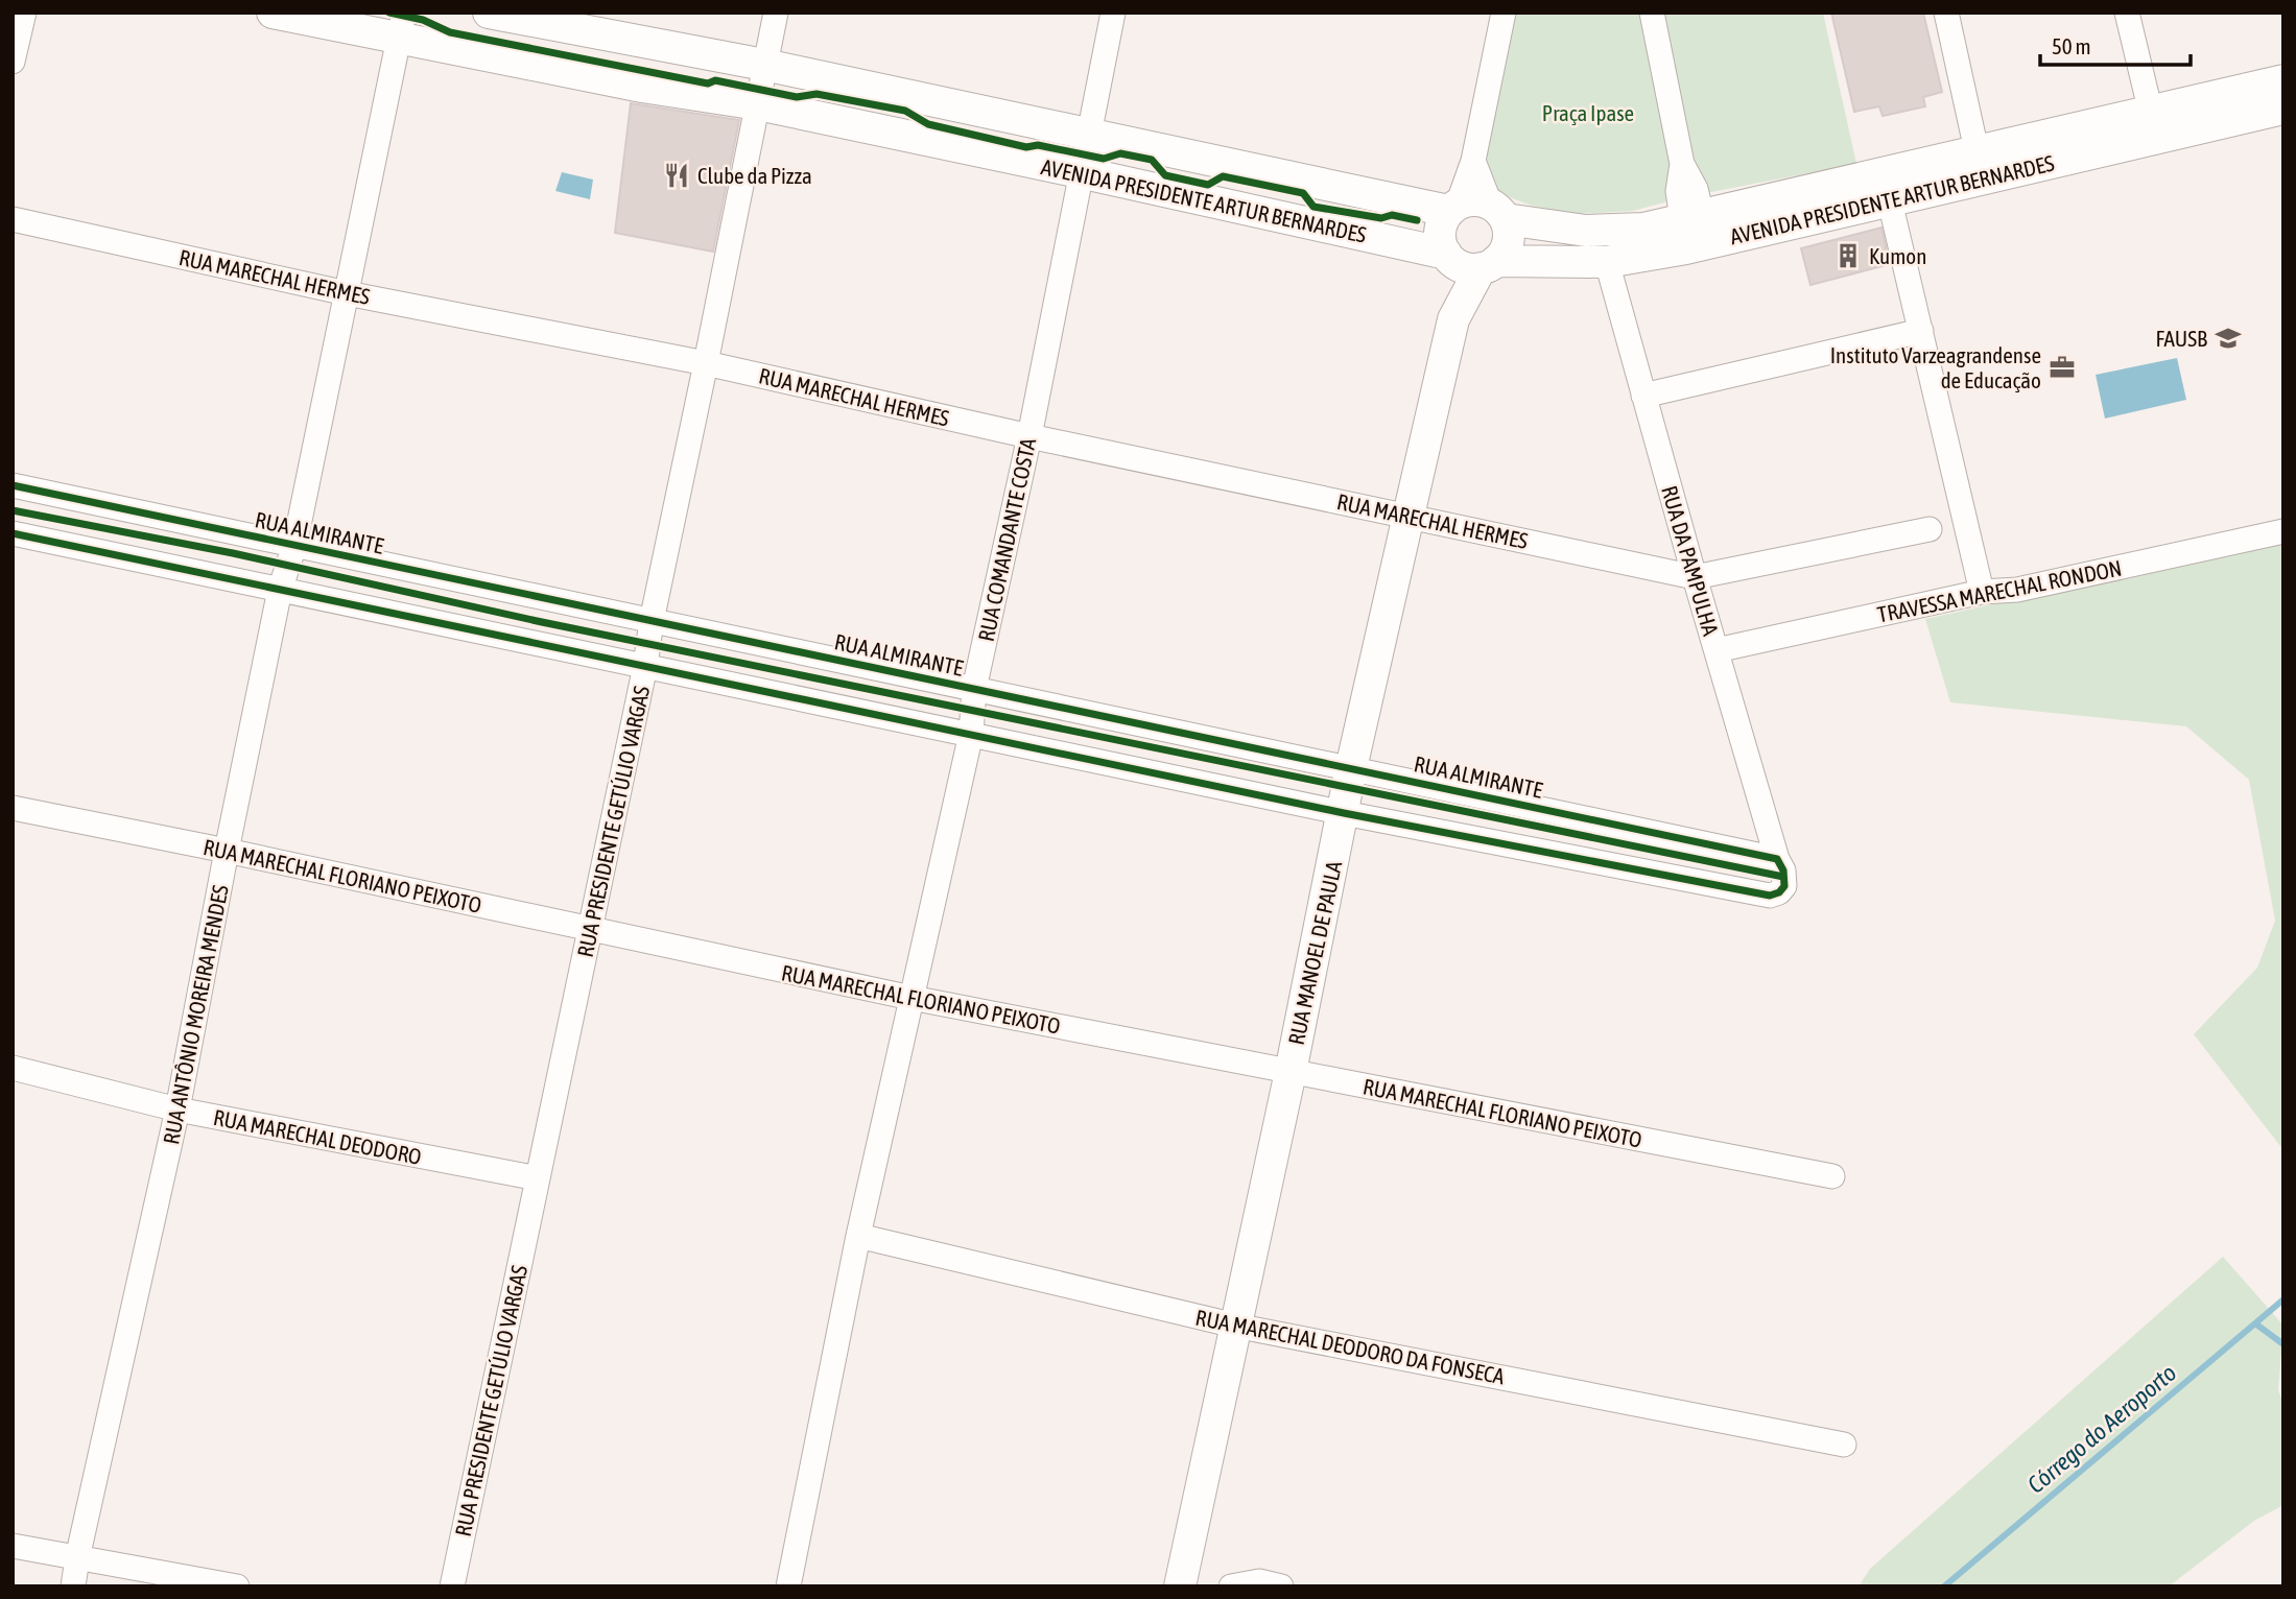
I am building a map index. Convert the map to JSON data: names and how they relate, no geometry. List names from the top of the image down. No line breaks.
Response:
{"streets":{"main road":["AVENIDA PRESIDENTE ARTUR BERNARDES","RUA MANOEL DE PAULA"],"street":["RUA MARECHAL HERMES","RUA ALMIRANTE","RUA COMANDANTE COSTA","RUA DA PAMPULHA","TRAVESSA MARECHAL RONDON","RUA PRESIDENTE GETÚLIO VARGAS","RUA MARECHAL FLORIANO PEIXOTO","RUA ANTÔNIO MOREIRA MENDES","RUA MARECHAL DEODORO","RUA MARECHAL DEODORO DA FONSECA"]},"crossings":[["AVENIDA PRESIDENTE ARTUR BERNARDES","RUA COMANDANTE COSTA"],["AVENIDA PRESIDENTE ARTUR BERNARDES","RUA DA PAMPULHA"],["AVENIDA PRESIDENTE ARTUR BERNARDES","RUA PRESIDENTE GETÚLIO VARGAS"],["AVENIDA PRESIDENTE ARTUR BERNARDES","RUA MANOEL DE PAULA"],["AVENIDA PRESIDENTE ARTUR BERNARDES","RUA ANTÔNIO MOREIRA MENDES"],["RUA MARECHAL HERMES","RUA COMANDANTE COSTA"],["RUA MARECHAL HERMES","RUA DA PAMPULHA"],["RUA MARECHAL HERMES","RUA PRESIDENTE GETÚLIO VARGAS"],["RUA MARECHAL HERMES","RUA MANOEL DE PAULA"],["RUA MARECHAL HERMES","RUA ANTÔNIO MOREIRA MENDES"],["RUA ALMIRANTE","RUA COMANDANTE COSTA"],["RUA ALMIRANTE","RUA DA PAMPULHA"],["RUA ALMIRANTE","RUA PRESIDENTE GETÚLIO VARGAS"],["RUA ALMIRANTE","RUA MANOEL DE PAULA"],["RUA ALMIRANTE","RUA ANTÔNIO MOREIRA MENDES"],["RUA COMANDANTE COSTA","RUA MARECHAL FLORIANO PEIXOTO"],["RUA COMANDANTE COSTA","RUA MARECHAL DEODORO DA FONSECA"],["RUA DA PAMPULHA","TRAVESSA MARECHAL RONDON"],["RUA DA PAMPULHA","RUA MANOEL DE PAULA"],["RUA PRESIDENTE GETÚLIO VARGAS","RUA MARECHAL FLORIANO PEIXOTO"],["RUA PRESIDENTE GETÚLIO VARGAS","RUA MARECHAL DEODORO"],["RUA MARECHAL FLORIANO PEIXOTO","RUA MANOEL DE PAULA"],["RUA MARECHAL FLORIANO PEIXOTO","RUA ANTÔNIO MOREIRA MENDES"],["RUA MANOEL DE PAULA","RUA MARECHAL DEODORO DA FONSECA"],["RUA ANTÔNIO MOREIRA MENDES","RUA MARECHAL DEODORO"]],"water":["Córrego do Aeroporto"],"parks":["Praça Ipase"],"places":{"restaurant":["Clube da Pizza"],"building":["Kumon"],"school or university":["FAUSB"],"office":["Instituto Varzeagrandense de Educação"]},"scale_bar":"50 m"}
